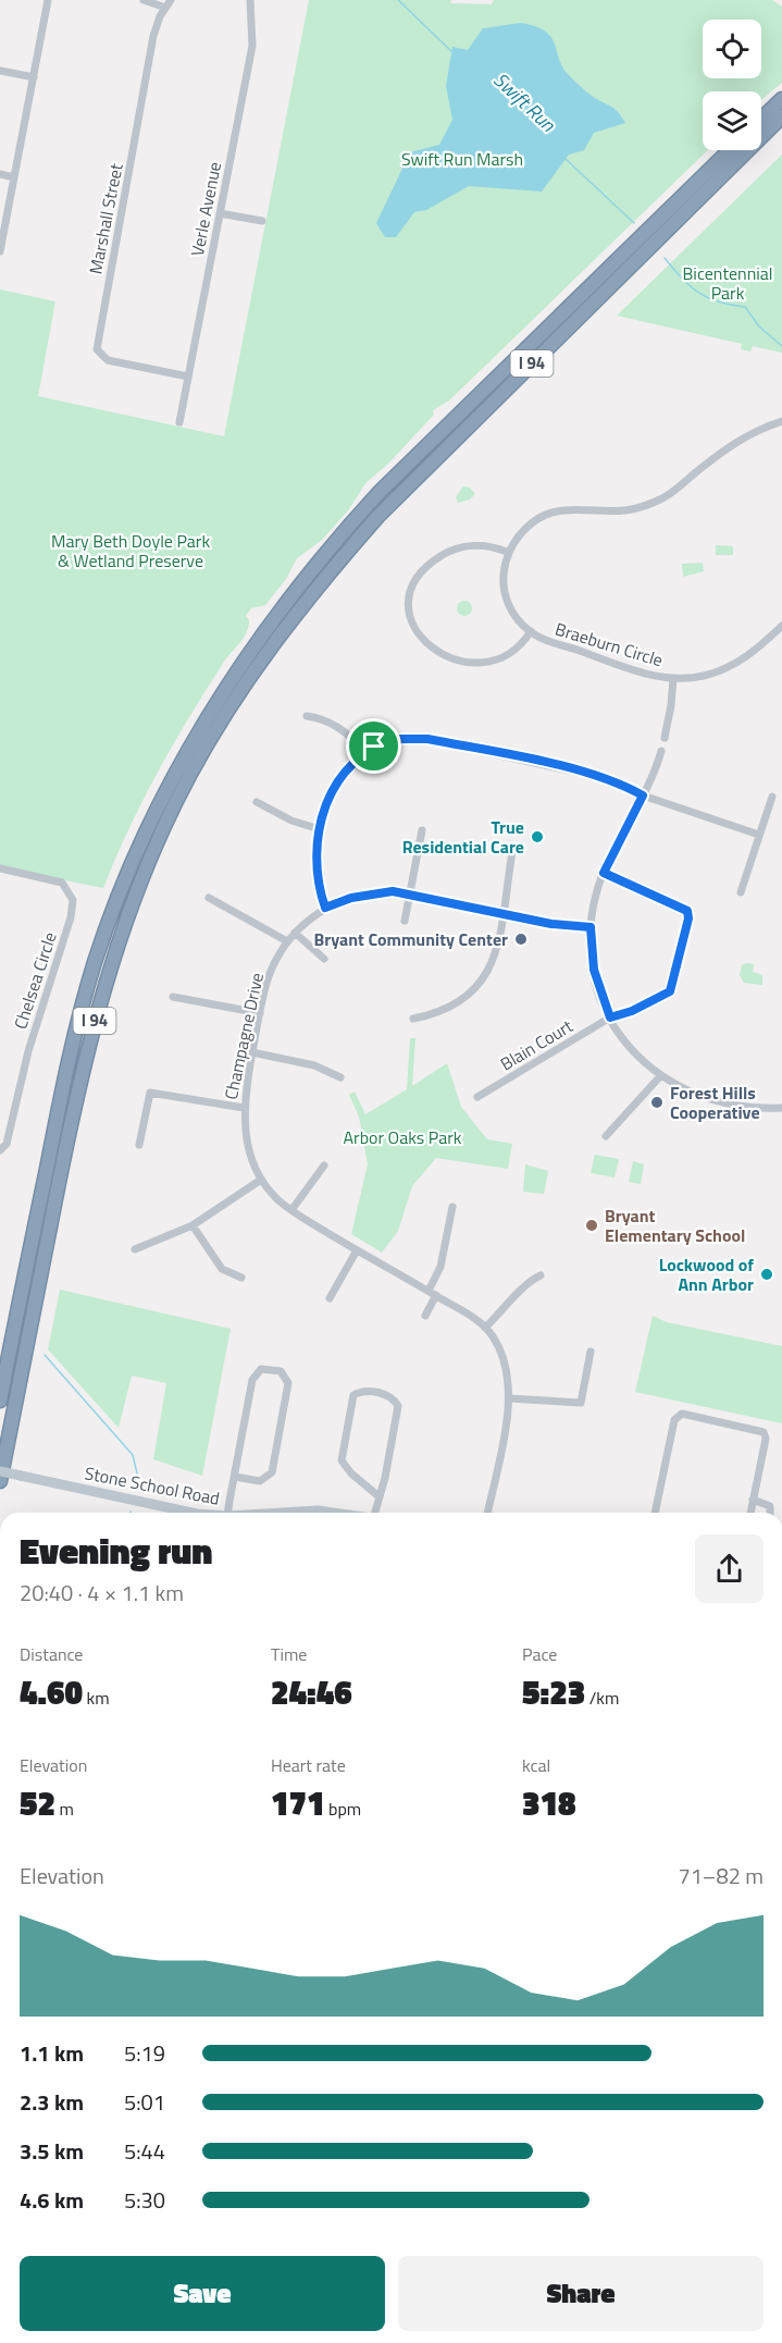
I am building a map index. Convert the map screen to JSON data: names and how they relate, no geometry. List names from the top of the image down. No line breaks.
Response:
{"streets":{"highway":["I 94"],"main road":["Stone School Road"],"street":["Verle Avenue","Marshall Street","Braeburn Circle","Chelsea Circle","Champagne Drive","Blain Court"]},"crossings":[["Verle Avenue","Marshall Street"]],"water":["Swift Run"],"parks":["Swift Run Marsh","Bicentennial Park","Mary Beth Doyle Park & Wetland Preserve","Arbor Oaks Park"],"places":["True Residential Care","Bryant Community Center","Forest Hills Cooperative","Bryant Elementary School","Lockwood of Ann Arbor"],"page":{"heading":["Evening run","20:40 · 4 × 1.1 km"],"stats":[["Distance","4.60 km"],["Time","24:46"],["Pace","5:23 /km"],["Elevation","52 m"],["Heart rate","171 bpm"],["kcal","318"]],"chart":["Elevation","71–82 m"],"list":[{"name":"1.1 km","note":"5:19"},{"name":"2.3 km","note":"5:01"},{"name":"3.5 km","note":"5:44"},{"name":"4.6 km","note":"5:30"}],"buttons":["Save","Share"]}}
